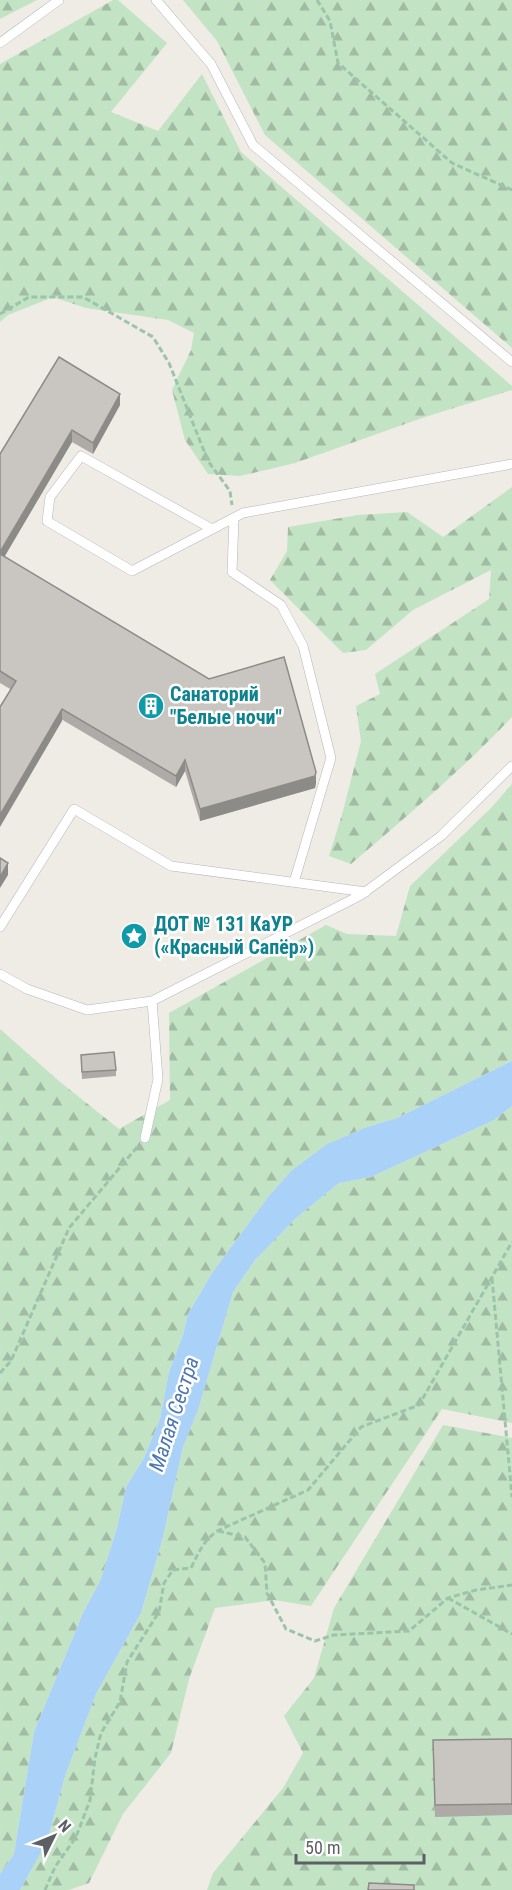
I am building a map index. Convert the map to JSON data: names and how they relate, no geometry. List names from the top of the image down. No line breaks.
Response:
{"water":["Малая Сестра"],"places":{"building":["Санаторий \"Белые ночи\""],"place":["ДОТ № 131 КаУР («Красный Сапёр»)"]},"scale_bar":"50 m","north":"top right"}
